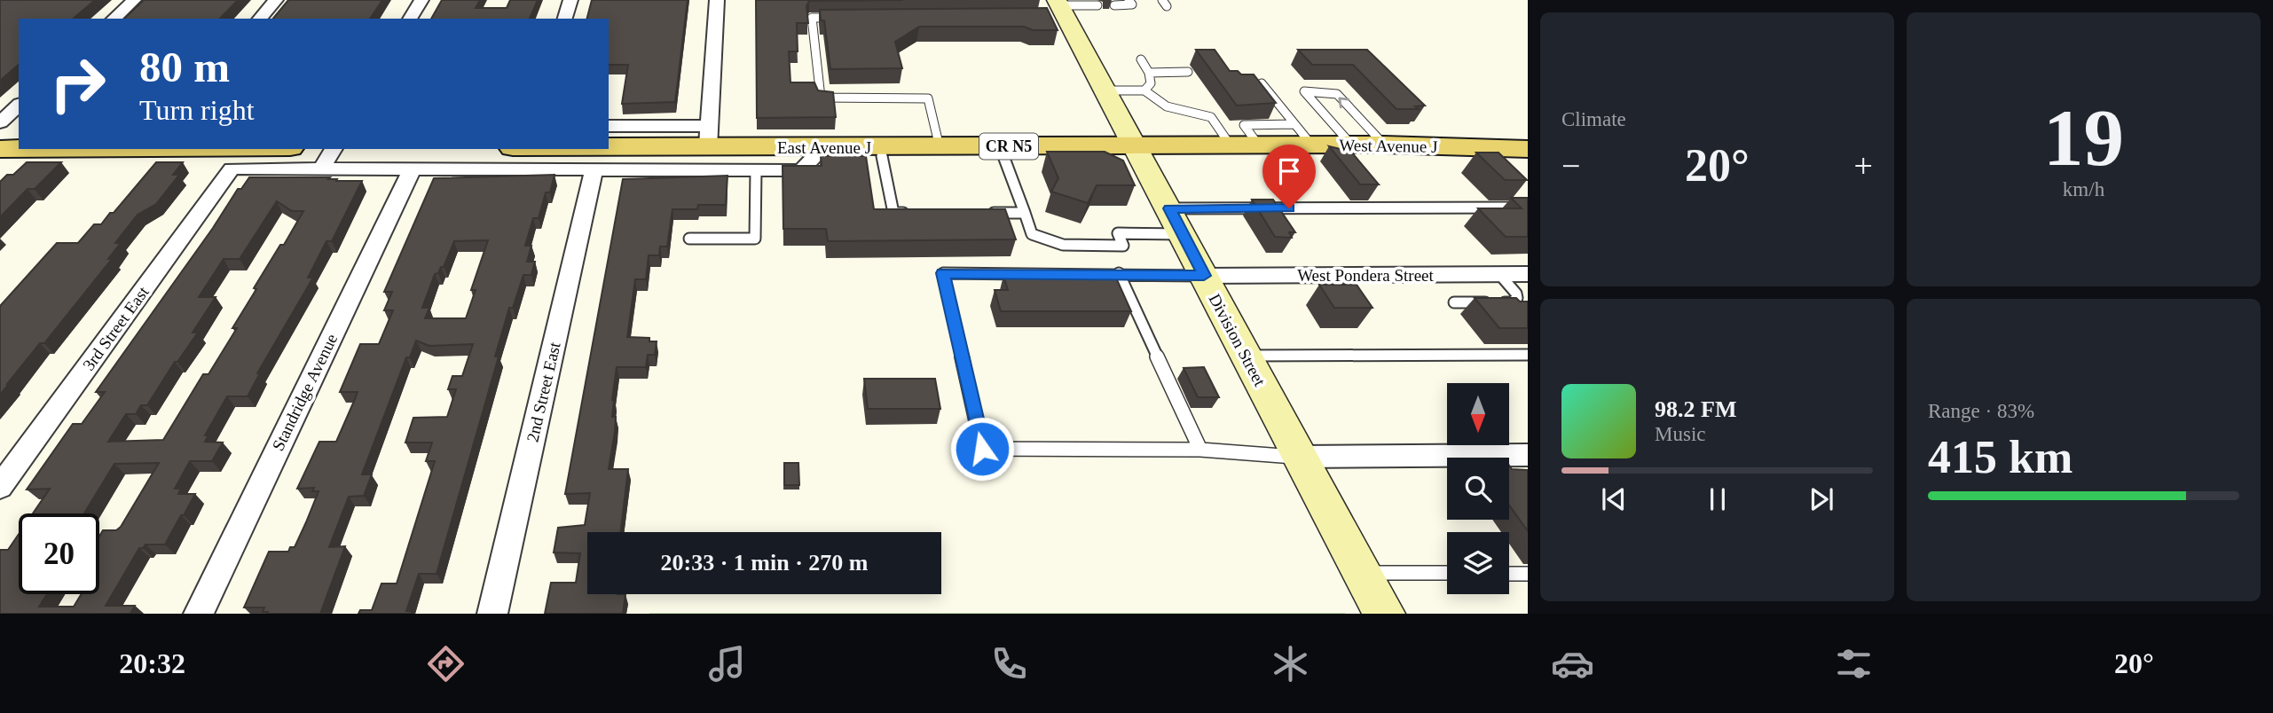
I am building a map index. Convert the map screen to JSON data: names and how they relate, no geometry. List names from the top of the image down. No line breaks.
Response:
{"streets":{"main road":["West Avenue J","CR N5","East Avenue J","Division Street"],"street":["West Pondera Street","3rd Street East","Standridge Avenue","2nd Street East"]},"crossings":[["West Avenue J","East Avenue J"],["West Avenue J","Division Street"],["East Avenue J","Division Street"],["West Pondera Street","Division Street"]],"north":"bottom","page":{"tile":["Climate",["19","km/h"],["Range · 83%","415 km"]],"turn":["80 m","Turn right"],"heat":["−","20°","+"],"song":["98.2 FM","Music"],"limit":"20","trip":"20:33 · 1 min · 270 m","tabs":["20:32","20°"]}}
